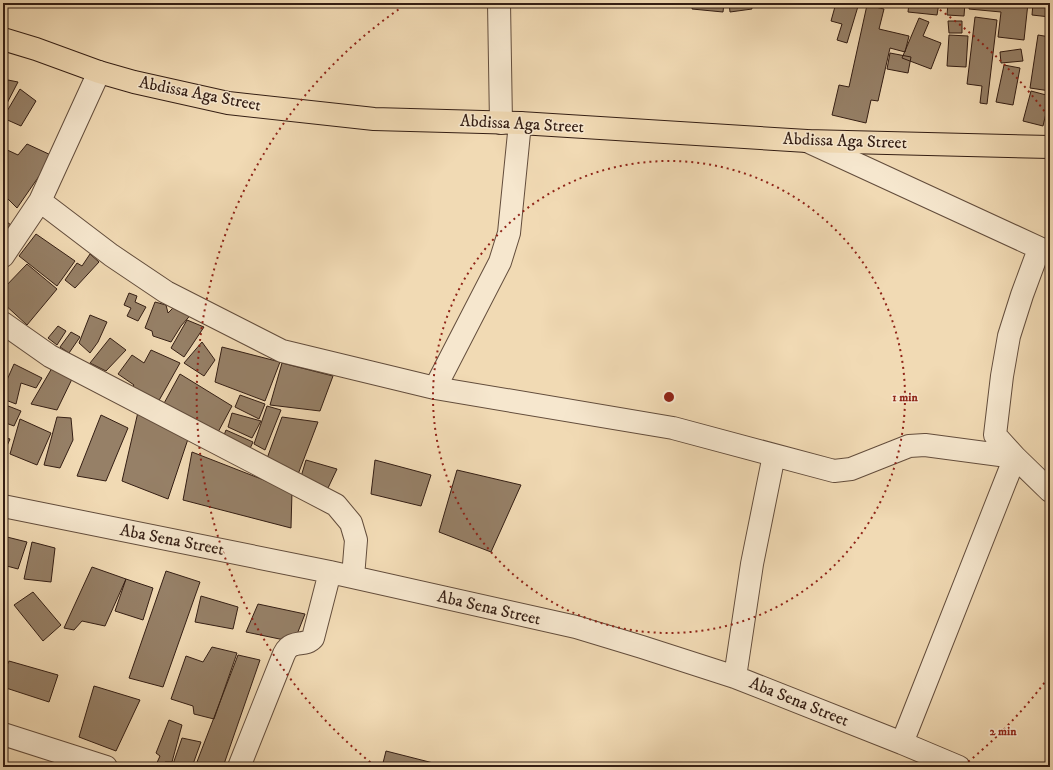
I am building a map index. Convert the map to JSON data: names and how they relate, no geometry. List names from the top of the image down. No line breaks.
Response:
{"streets":{"highway":["Abdissa Aga Street"],"street":["Aba Sena Street"]},"rings":["1 min","2 min"]}
